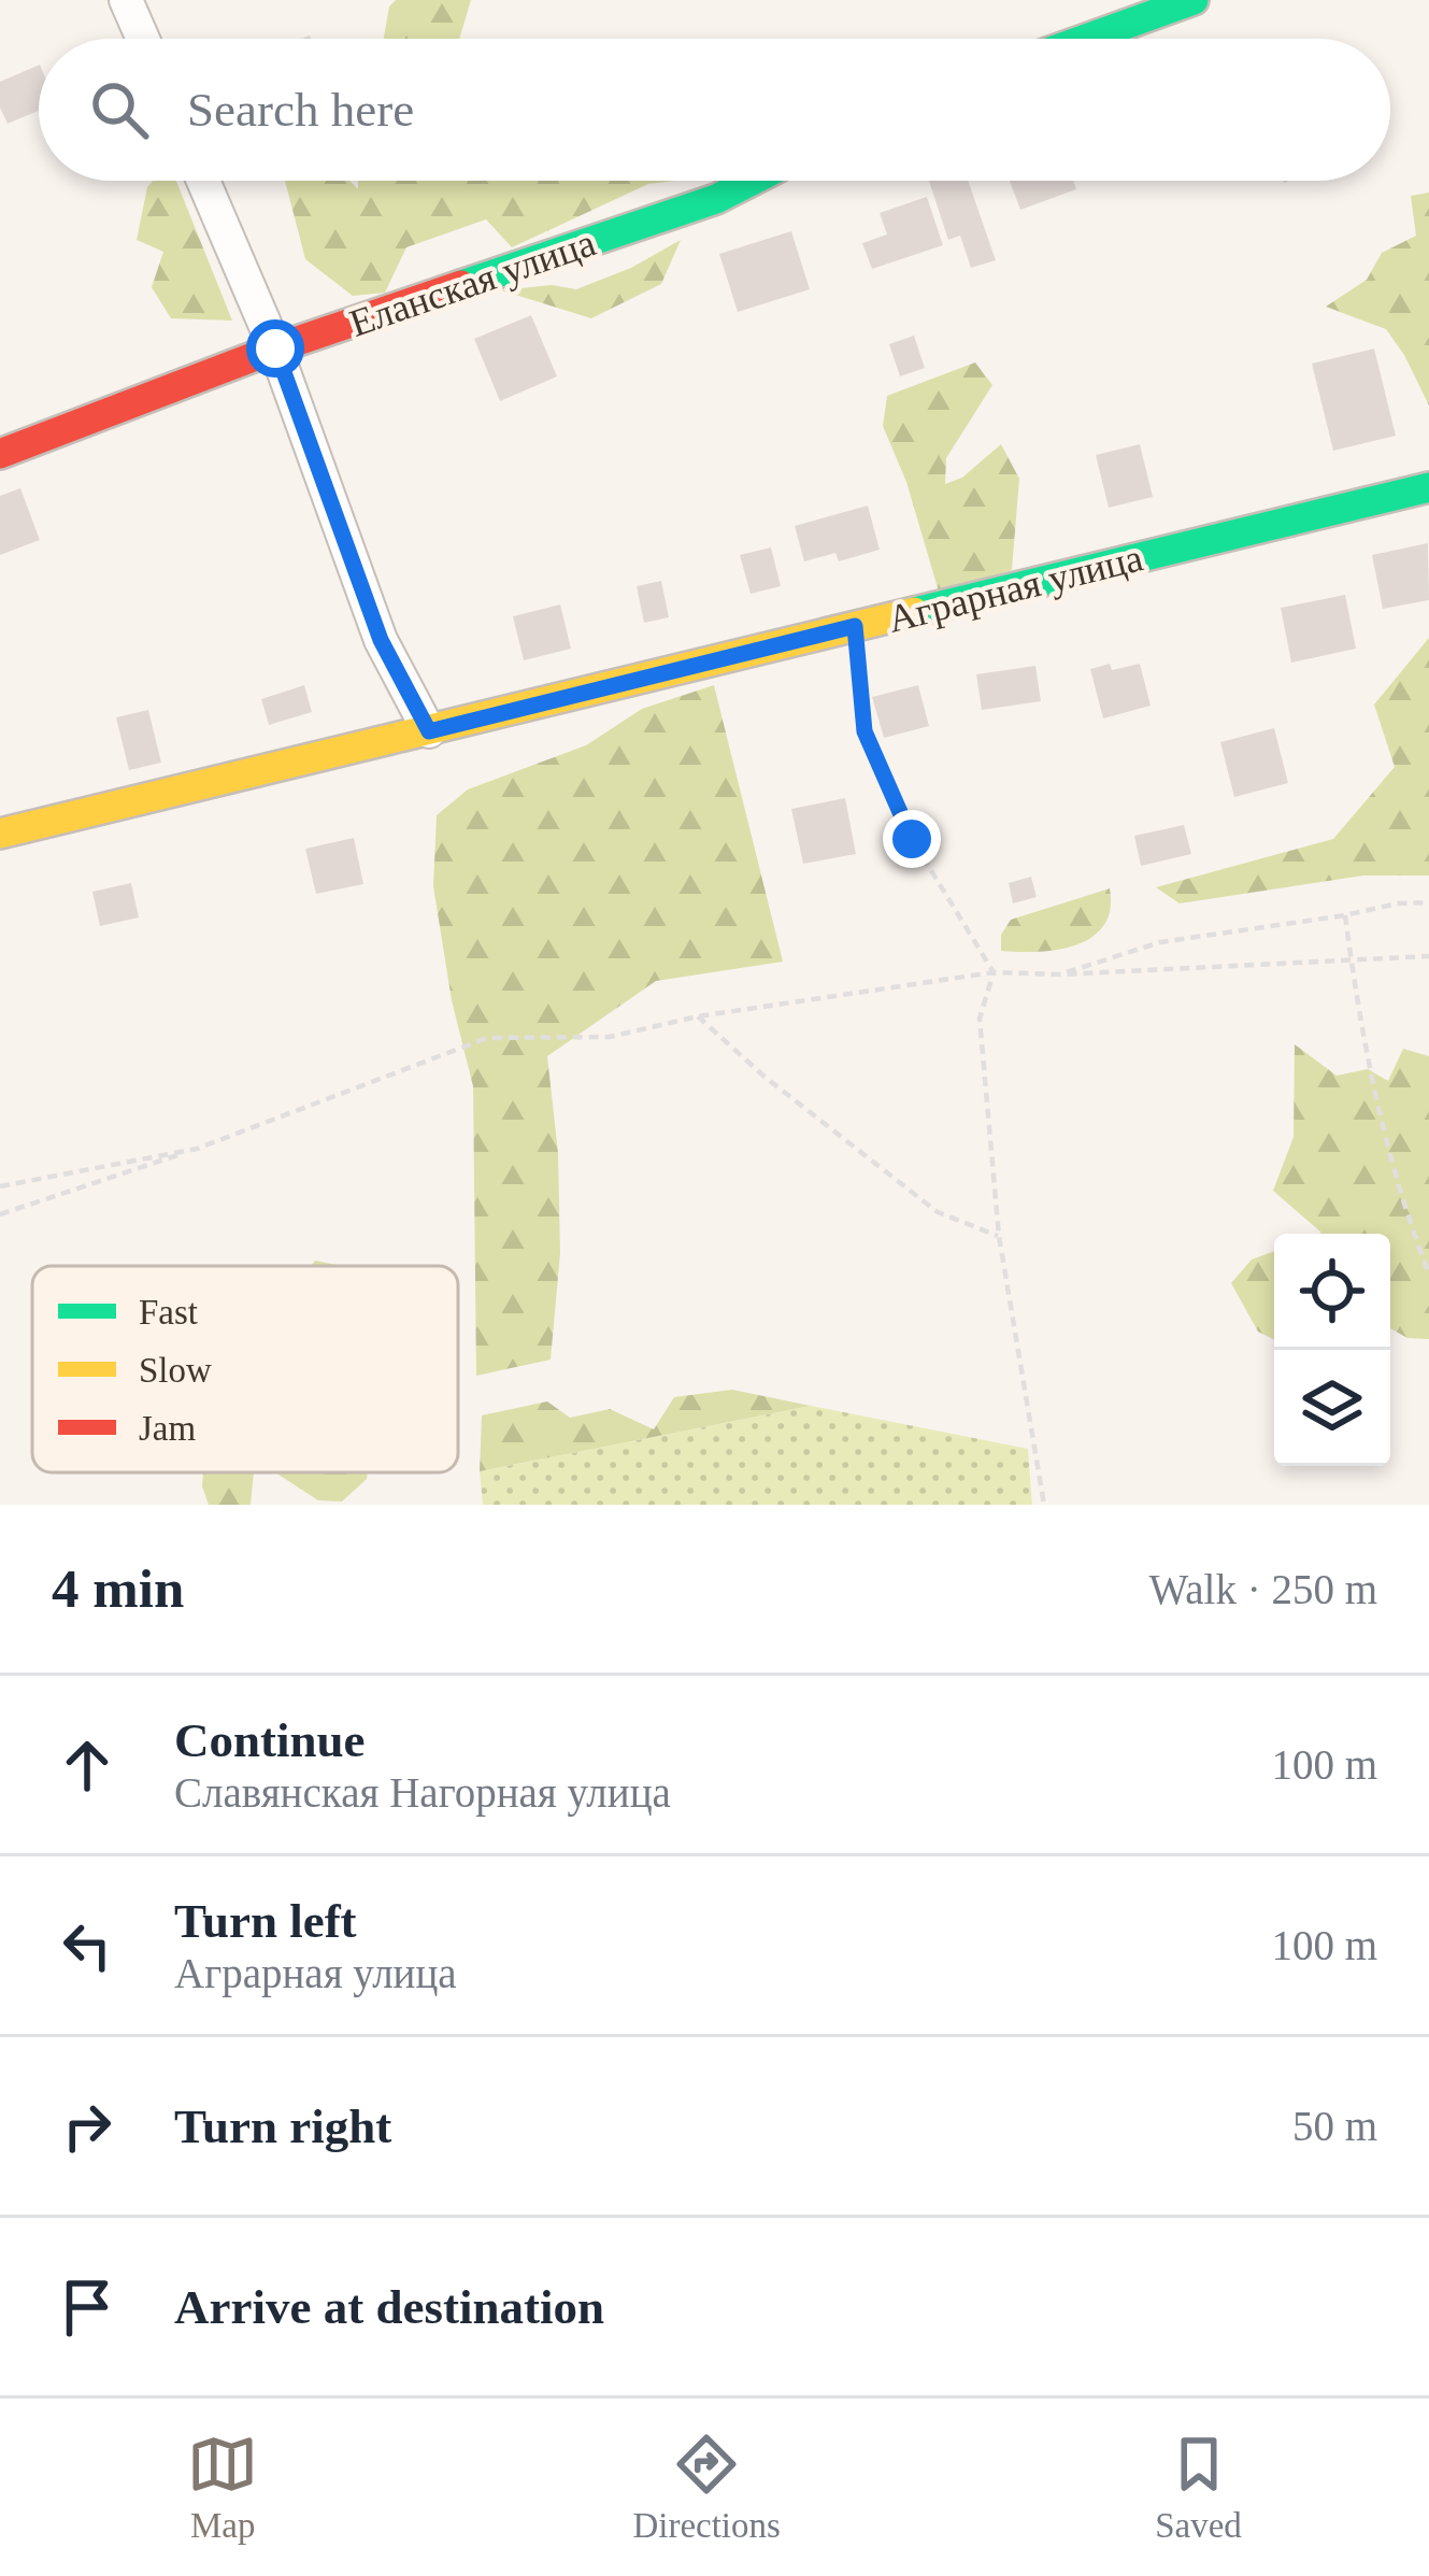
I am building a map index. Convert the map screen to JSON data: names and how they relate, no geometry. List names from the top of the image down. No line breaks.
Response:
{"streets":{"street":["Еланская улица","Аграрная улица"]},"legend":["Fast","Slow","Jam"],"page":{"search":"Search here","heading":["4 min","Walk · 250 m"],"list":[["Continue","Славянская Нагорная улица","100 m"],["Turn left","Аграрная улица","100 m"],["Turn right","50 m"],"Arrive at destination"],"nav":["Map","Directions","Saved"]}}
